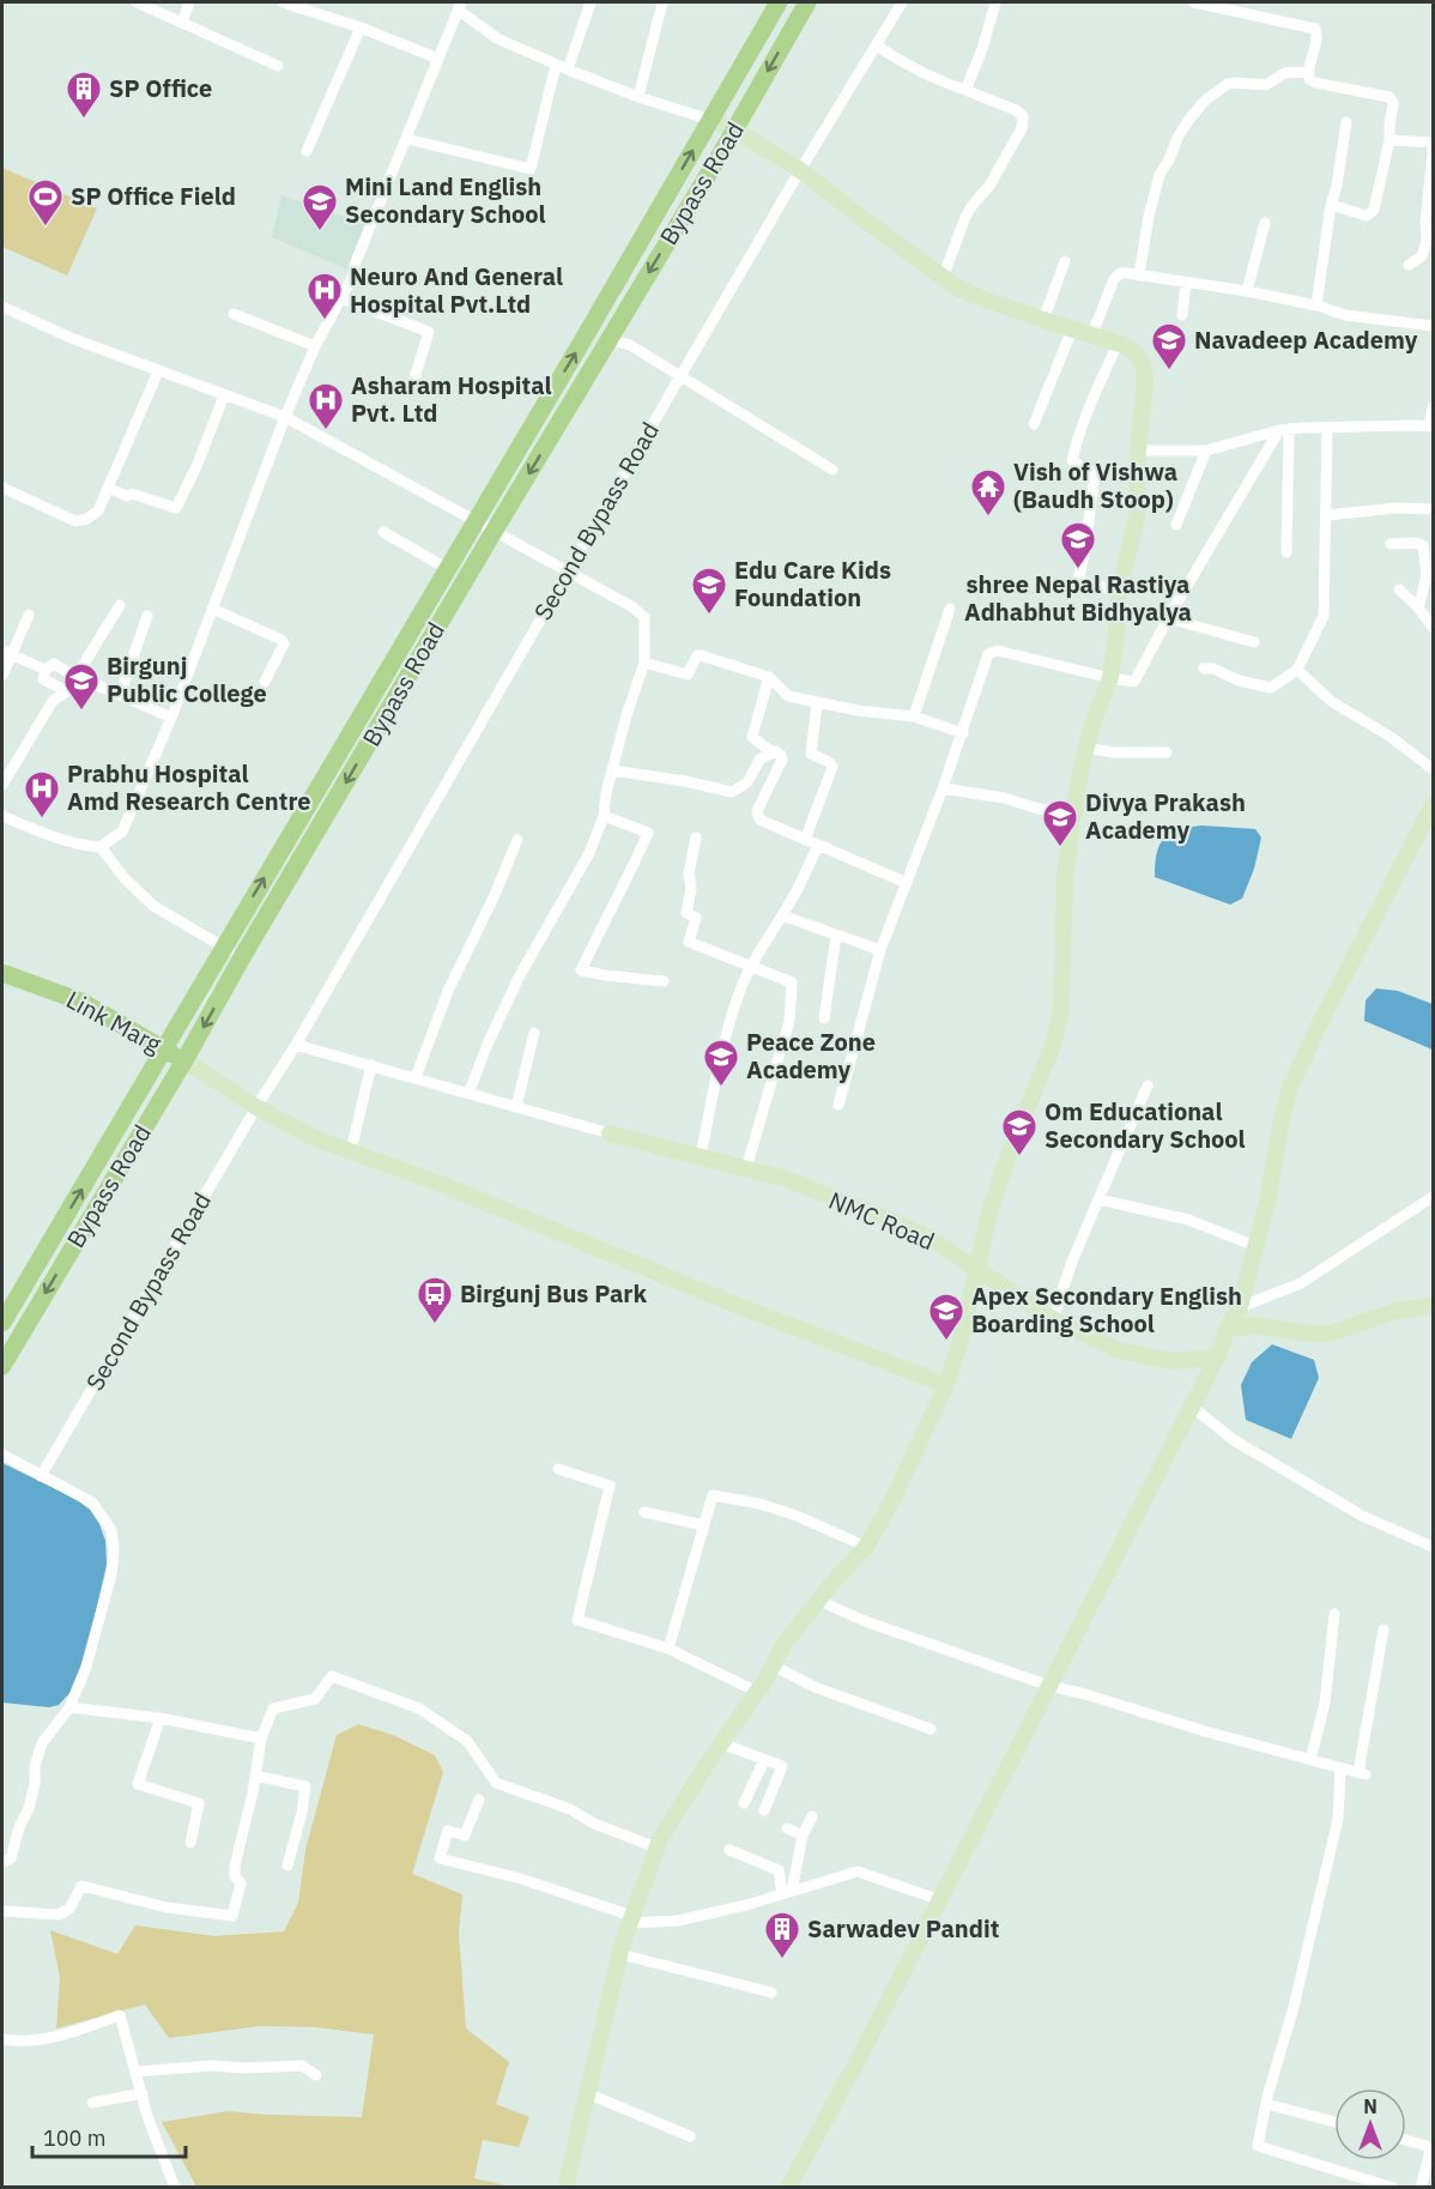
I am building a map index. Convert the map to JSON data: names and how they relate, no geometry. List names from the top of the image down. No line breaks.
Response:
{"streets":{"main road":["Bypass Road","Link Marg"],"street":["Second Bypass Road","NMC Road"]},"crossings":[["Bypass Road","Link Marg"],["Second Bypass Road","NMC Road"]],"places":{"building":["SP Office","Sarwadev Pandit"],"sports":["SP Office Field"],"school or university":["Mini Land English Secondary School","Navadeep Academy","shree Nepal Rastiya Adhabhut Bidhyalya","Edu Care Kids Foundation","Birgunj Public College","Divya Prakash Academy","Peace Zone Academy","Om Educational Secondary School","Apex Secondary English Boarding School"],"hospital":["Neuro And General Hospital Pvt.Ltd","Asharam Hospital Pvt. Ltd","Prabhu Hospital Amd Research Centre"],"temple":["Vish of Vishwa (Baudh Stoop)"],"bus stop":["Birgunj Bus Park"]},"scale_bar":"100 m","north":"top"}
